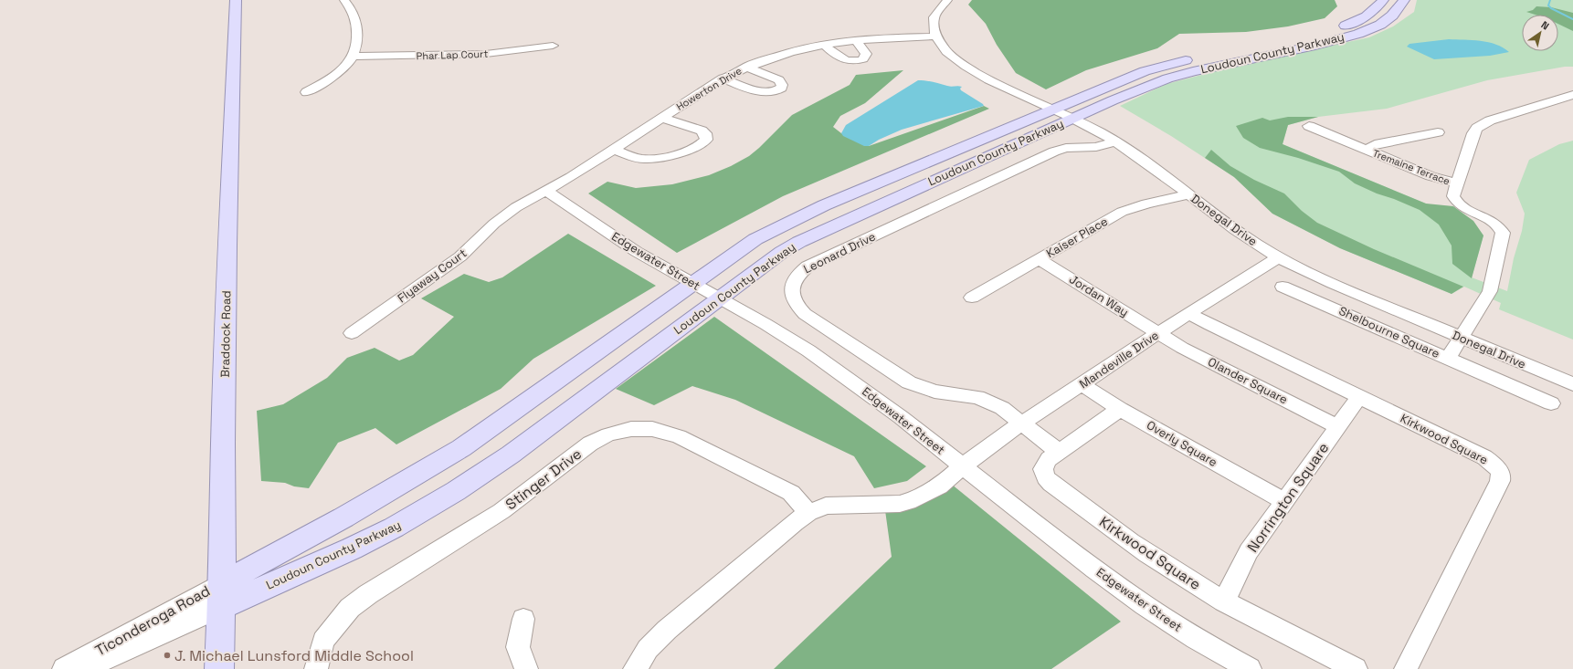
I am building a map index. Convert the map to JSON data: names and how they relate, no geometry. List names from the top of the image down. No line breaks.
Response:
{"streets":{"main road":["Loudoun County Parkway","Braddock Road"],"street":["Phar Lap Court","Howerton Drive","Tremaine Terrace","Donegal Drive","Kaiser Place","Leonard Drive","Edgewater Street","Flyaway Court","Jordan Way","Shelbourne Square","Mandeville Drive","Olander Square","Kirkwood Square","Overly Square","Stinger Drive","Norrington Square","Ticonderoga Road"]},"crossings":[["Loudoun County Parkway","Donegal Drive"],["Loudoun County Parkway","Edgewater Street"],["Loudoun County Parkway","Braddock Road"],["Loudoun County Parkway","Ticonderoga Road"],["Howerton Drive","Donegal Drive"],["Howerton Drive","Edgewater Street"],["Howerton Drive","Flyaway Court"],["Tremaine Terrace","Shelbourne Square"],["Donegal Drive","Kaiser Place"],["Donegal Drive","Leonard Drive"],["Donegal Drive","Shelbourne Square"],["Donegal Drive","Mandeville Drive"],["Kaiser Place","Jordan Way"],["Leonard Drive","Mandeville Drive"],["Leonard Drive","Kirkwood Square"],["Edgewater Street","Flyaway Court"],["Edgewater Street","Mandeville Drive"],["Jordan Way","Mandeville Drive"],["Jordan Way","Olander Square"],["Braddock Road","Ticonderoga Road"],["Mandeville Drive","Olander Square"],["Mandeville Drive","Kirkwood Square"],["Mandeville Drive","Overly Square"],["Olander Square","Norrington Square"],["Kirkwood Square","Overly Square"],["Kirkwood Square","Norrington Square"],["Overly Square","Norrington Square"]],"places":["J. Michael Lunsford Middle School"],"north":"top right"}
